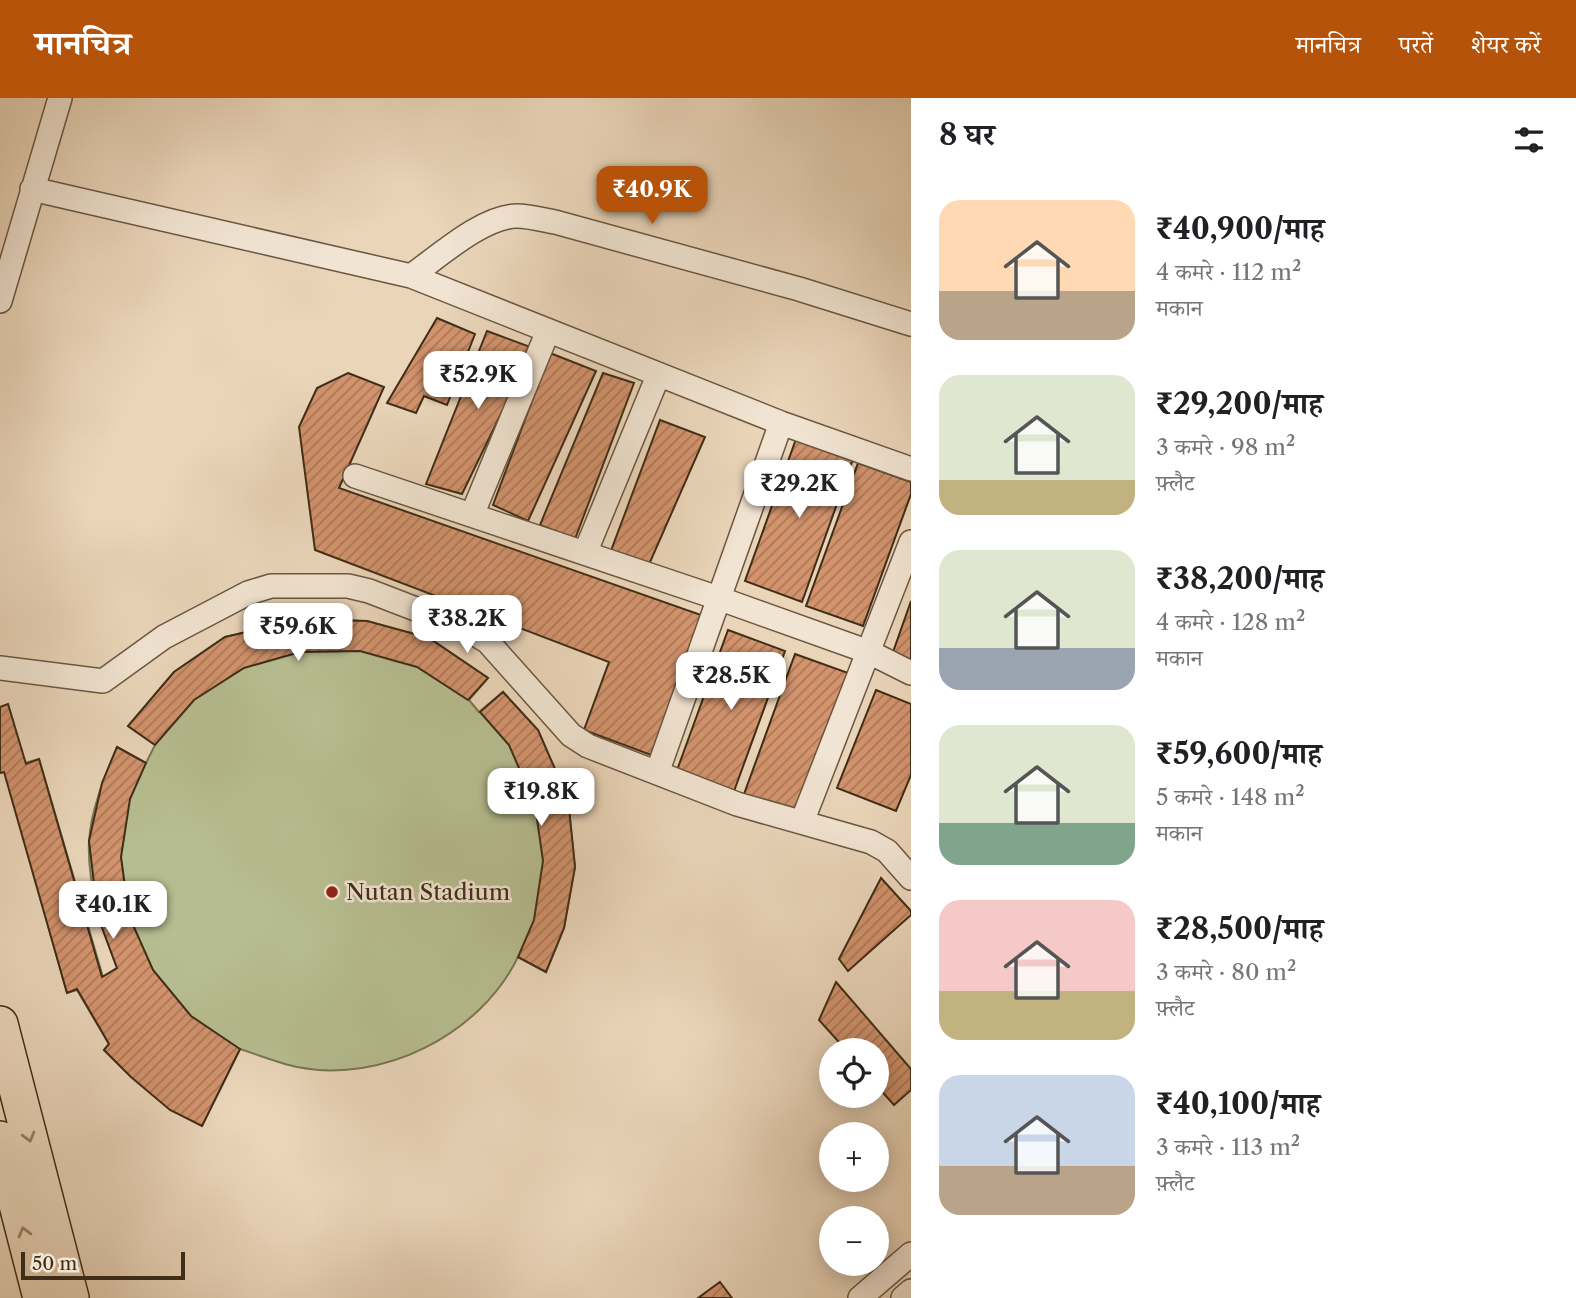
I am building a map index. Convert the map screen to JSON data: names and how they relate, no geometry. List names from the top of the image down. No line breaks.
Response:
{"places":["Nutan Stadium"],"scale_bar":"50 m","page":{"header":"मानचित्र","nav":["मानचित्र","परतें","शेयर करें"],"heading":"8 घर","price":["₹40.9K","₹52.9K","₹29.2K","₹38.2K","₹59.6K","₹28.5K","₹19.8K","₹40.1K"],"list":[{"name":"₹40,900/माह","note":"4 कमरे · 112 m² · मकान"},{"name":"₹29,200/माह","note":"3 कमरे · 98 m² · फ़्लैट"},{"name":"₹38,200/माह","note":"4 कमरे · 128 m² · मकान"},{"name":"₹59,600/माह","note":"5 कमरे · 148 m² · मकान"},{"name":"₹28,500/माह","note":"3 कमरे · 80 m² · फ़्लैट"},{"name":"₹40,100/माह","note":"3 कमरे · 113 m² · फ़्लैट"}],"map_buttons":["+","−"],"scale":"50 m"}}
